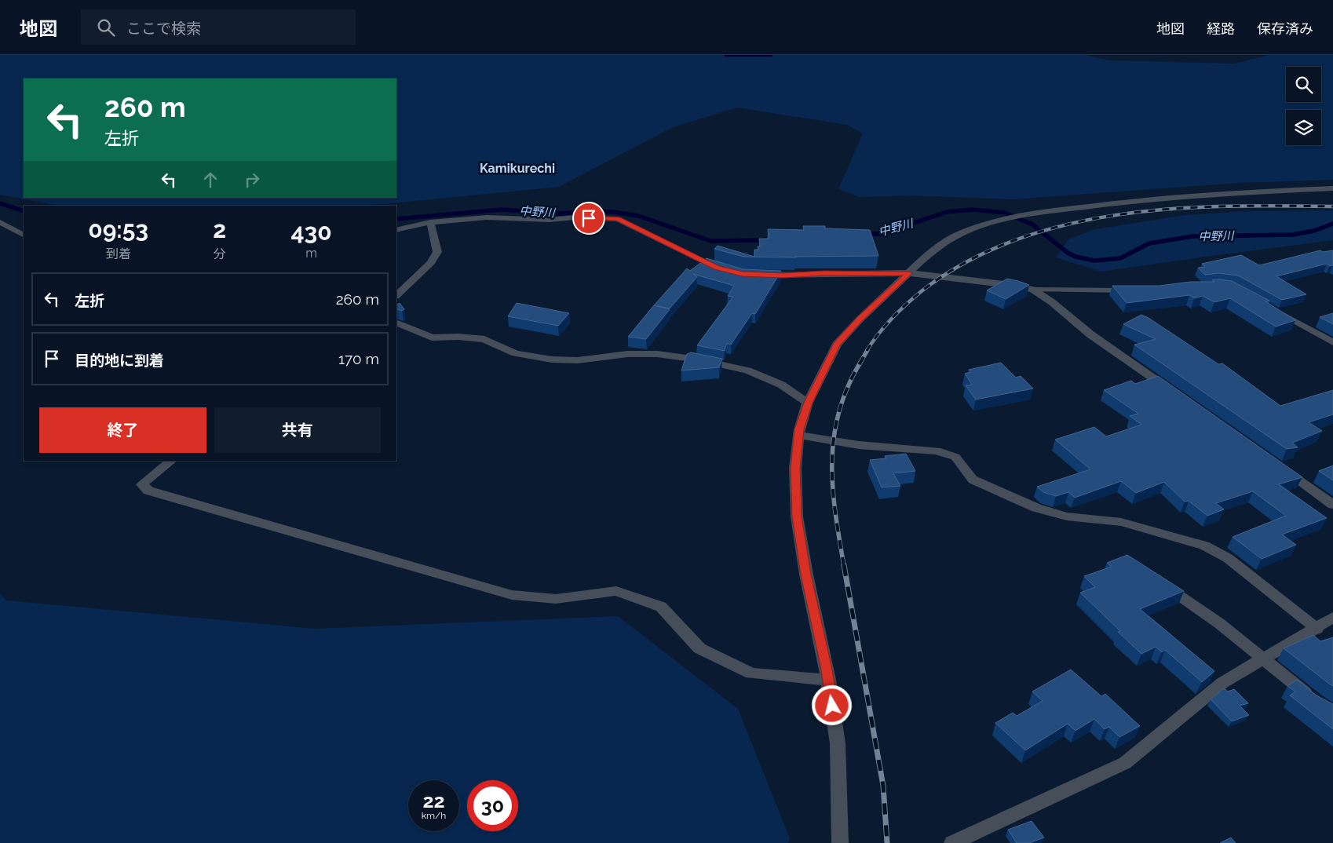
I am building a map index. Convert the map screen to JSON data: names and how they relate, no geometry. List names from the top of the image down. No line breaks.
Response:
{"districts":["Kamikurechi"],"water":["中野川"],"page":{"header":"地図","search":"ここで検索","nav":["地図","経路","保存済み"],"turn":["260 m","左折"],"eta":["09:53","到着","2","分","430","m"],"list":[{"name":"左折","value":"260 m"},{"name":"目的地に到着","value":"170 m"}],"buttons":["終了","共有"],"speed":"22 km/h","limit":"30"}}
